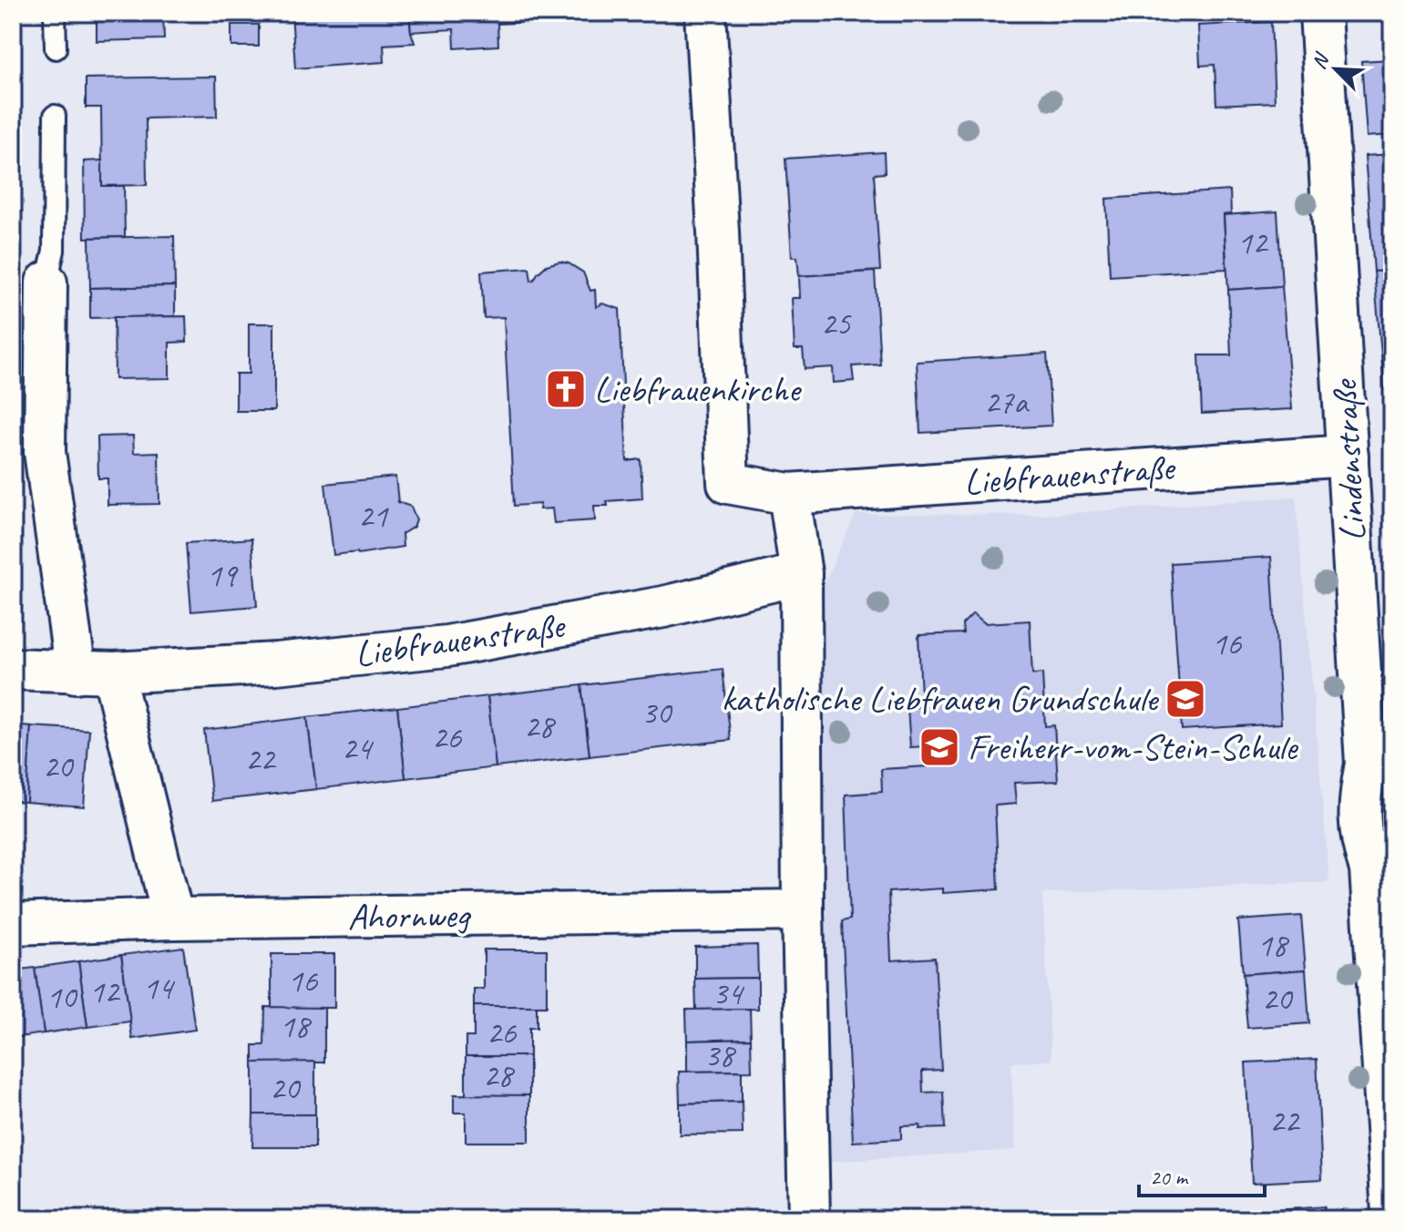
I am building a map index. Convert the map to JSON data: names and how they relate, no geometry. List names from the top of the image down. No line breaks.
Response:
{"streets":{"street":["Lindenstraße","Liebfrauenstraße","Ahornweg"]},"crossings":[["Lindenstraße","Liebfrauenstraße"]],"places":{"church":["Liebfrauenkirche"],"school or university":["katholische Liebfrauen Grundschule","Freiherr-vom-Stein-Schule"]},"house_numbers":["12","25","27a","21","19","16","30","28","26","24","22","20","18","16","14","12","34","10","20","18","26","38","28","20","22"],"scale_bar":"20 m","north":"top left"}
